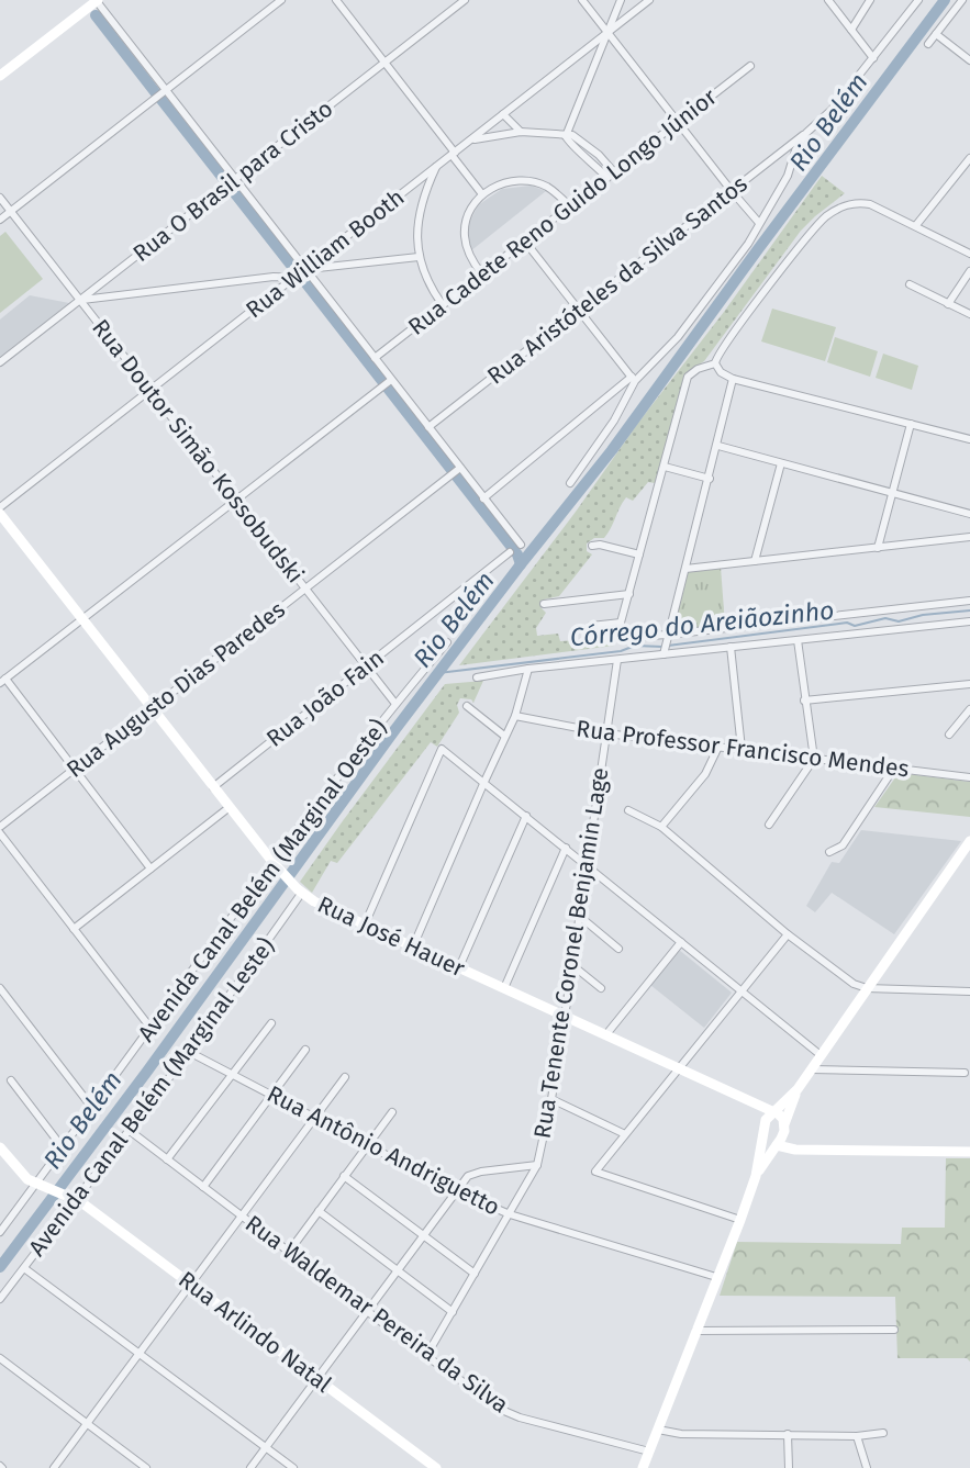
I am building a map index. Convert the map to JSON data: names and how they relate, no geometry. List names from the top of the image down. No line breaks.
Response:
{"streets":{"main road":["Rua José Hauer","Rua Arlindo Natal"],"street":["Rua O Brasil para Cristo","Rua Cadete Reno Guido Longo Júnior","Rua William Booth","Rua Aristóteles da Silva Santos","Rua Doutor Simão Kossobudski","Rua Augusto Dias Paredes","Rua João Fain","Rua Professor Francisco Mendes","Avenida Canal Belém (Marginal Oeste)","Rua Tenente Coronel Benjamin Lage","Avenida Canal Belém (Marginal Leste)","Rua Antônio Andriguetto","Rua Waldemar Pereira da Silva"]},"crossings":[["Rua O Brasil para Cristo","Rua Doutor Simão Kossobudski"],["Rua William Booth","Rua Doutor Simão Kossobudski"],["Rua Doutor Simão Kossobudski","Rua Augusto Dias Paredes"],["Rua Doutor Simão Kossobudski","Rua João Fain"],["Rua Doutor Simão Kossobudski","Avenida Canal Belém (Marginal Oeste)"],["Rua Augusto Dias Paredes","Rua José Hauer"],["Rua João Fain","Rua José Hauer"],["Rua Professor Francisco Mendes","Rua Tenente Coronel Benjamin Lage"],["Avenida Canal Belém (Marginal Oeste)","Rua José Hauer"],["Avenida Canal Belém (Marginal Oeste)","Rua Arlindo Natal"],["Rua José Hauer","Rua Tenente Coronel Benjamin Lage"],["Rua José Hauer","Avenida Canal Belém (Marginal Leste)"],["Rua Tenente Coronel Benjamin Lage","Rua Antônio Andriguetto"],["Rua Tenente Coronel Benjamin Lage","Rua Waldemar Pereira da Silva"],["Avenida Canal Belém (Marginal Leste)","Rua Antônio Andriguetto"],["Avenida Canal Belém (Marginal Leste)","Rua Waldemar Pereira da Silva"],["Avenida Canal Belém (Marginal Leste)","Rua Arlindo Natal"]],"water":["Rio Belém","Córrego do Areiãozinho"]}
